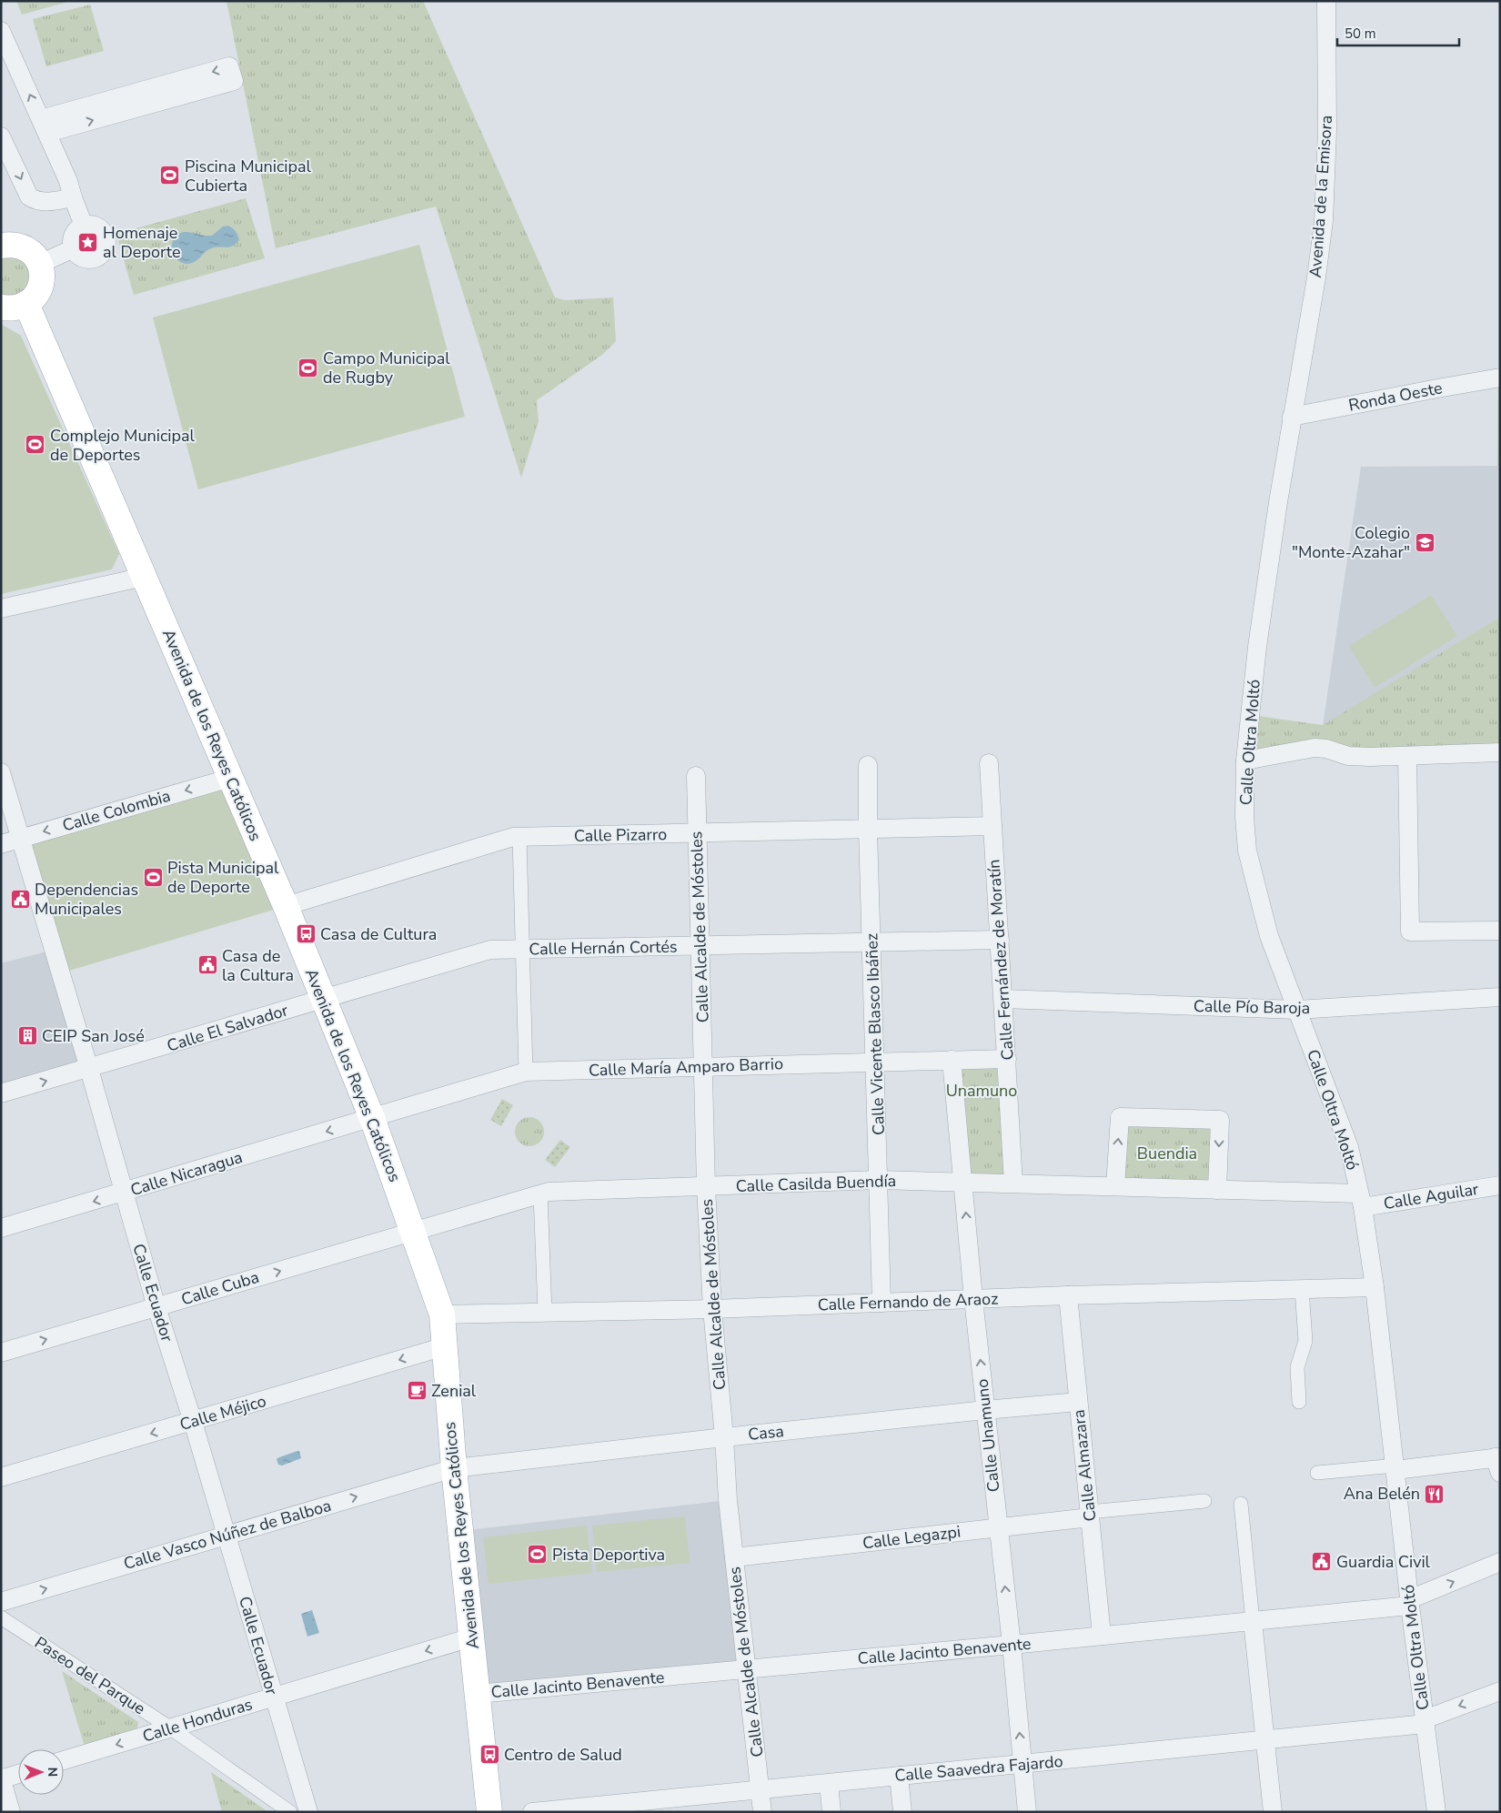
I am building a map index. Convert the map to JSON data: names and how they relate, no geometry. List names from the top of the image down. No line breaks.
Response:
{"streets":{"main road":["Avenida de los Reyes Católicos"],"street":["Avenida de la Emisora","Ronda Oeste","Calle Oltra Moltó","Calle Colombia","Calle Pizarro","Calle Alcalde de Móstoles","Calle Hernán Cortés","Calle Fernández de Moratín","Calle Pío Baroja","Calle El Salvador","Calle Vicente Blasco Ibáñez","Calle María Amparo Barrio","Calle Nicaragua","Calle Casilda Buendía","Calle Aguilar","Calle Cuba","Calle Ecuador","Calle Fernando de Araoz","Calle Méjico","Casa","Calle Unamuno","Calle Almazara","Calle Vasco Núñez de Balboa","Calle Legazpi","Calle Jacinto Benavente","Paseo del Parque","Calle Honduras","Calle Saavedra Fajardo"]},"crossings":[["Avenida de la Emisora","Ronda Oeste"],["Avenida de la Emisora","Calle Oltra Moltó"],["Ronda Oeste","Calle Oltra Moltó"],["Avenida de los Reyes Católicos","Calle Colombia"],["Avenida de los Reyes Católicos","Calle Pizarro"],["Avenida de los Reyes Católicos","Calle Hernán Cortés"],["Avenida de los Reyes Católicos","Calle El Salvador"],["Avenida de los Reyes Católicos","Calle María Amparo Barrio"],["Avenida de los Reyes Católicos","Calle Nicaragua"],["Avenida de los Reyes Católicos","Calle Casilda Buendía"],["Avenida de los Reyes Católicos","Calle Cuba"],["Avenida de los Reyes Católicos","Calle Fernando de Araoz"],["Avenida de los Reyes Católicos","Calle Méjico"],["Avenida de los Reyes Católicos","Casa"],["Avenida de los Reyes Católicos","Calle Vasco Núñez de Balboa"],["Avenida de los Reyes Católicos","Calle Jacinto Benavente"],["Avenida de los Reyes Católicos","Calle Honduras"],["Calle Oltra Moltó","Calle Pío Baroja"],["Calle Oltra Moltó","Calle Casilda Buendía"],["Calle Oltra Moltó","Calle Aguilar"],["Calle Oltra Moltó","Calle Fernando de Araoz"],["Calle Oltra Moltó","Calle Jacinto Benavente"],["Calle Oltra Moltó","Calle Saavedra Fajardo"],["Calle Colombia","Calle Ecuador"],["Calle Pizarro","Calle Alcalde de Móstoles"],["Calle Pizarro","Calle Fernández de Moratín"],["Calle Pizarro","Calle Vicente Blasco Ibáñez"],["Calle Alcalde de Móstoles","Calle Hernán Cortés"],["Calle Alcalde de Móstoles","Calle María Amparo Barrio"],["Calle Alcalde de Móstoles","Calle Casilda Buendía"],["Calle Alcalde de Móstoles","Calle Fernando de Araoz"],["Calle Alcalde de Móstoles","Casa"],["Calle Alcalde de Móstoles","Calle Legazpi"],["Calle Alcalde de Móstoles","Calle Jacinto Benavente"],["Calle Alcalde de Móstoles","Calle Saavedra Fajardo"],["Calle Hernán Cortés","Calle Fernández de Moratín"],["Calle Hernán Cortés","Calle El Salvador"],["Calle Hernán Cortés","Calle Vicente Blasco Ibáñez"],["Calle Fernández de Moratín","Calle Pío Baroja"],["Calle Fernández de Moratín","Calle María Amparo Barrio"],["Calle Fernández de Moratín","Calle Casilda Buendía"],["Calle El Salvador","Calle Ecuador"],["Calle Vicente Blasco Ibáñez","Calle María Amparo Barrio"],["Calle Vicente Blasco Ibáñez","Calle Casilda Buendía"],["Calle Vicente Blasco Ibáñez","Calle Fernando de Araoz"],["Calle María Amparo Barrio","Calle Nicaragua"],["Calle María Amparo Barrio","Calle Unamuno"],["Calle Nicaragua","Calle Ecuador"],["Calle Casilda Buendía","Calle Aguilar"],["Calle Casilda Buendía","Calle Cuba"],["Calle Casilda Buendía","Calle Unamuno"],["Calle Cuba","Calle Ecuador"],["Calle Ecuador","Calle Méjico"],["Calle Ecuador","Calle Vasco Núñez de Balboa"],["Calle Ecuador","Calle Honduras"],["Calle Fernando de Araoz","Calle Unamuno"],["Calle Fernando de Araoz","Calle Almazara"],["Casa","Calle Unamuno"],["Casa","Calle Almazara"],["Casa","Calle Vasco Núñez de Balboa"],["Calle Unamuno","Calle Legazpi"],["Calle Unamuno","Calle Jacinto Benavente"],["Calle Unamuno","Calle Saavedra Fajardo"],["Calle Almazara","Calle Legazpi"],["Calle Almazara","Calle Jacinto Benavente"],["Paseo del Parque","Calle Honduras"]],"one_way":["Calle Colombia","Calle Nicaragua","Calle Cuba","Calle Méjico","Calle Unamuno","Calle Vasco Núñez de Balboa","Calle Honduras"],"parks":["Unamuno","Buendia"],"places":{"sports":["Piscina Municipal Cubierta","Campo Municipal de Rugby","Complejo Municipal de Deportes","Pista Municipal de Deporte","Pista Deportiva"],"place":["Homenaje al Deporte"],"school or university":["Colegio \"Monte-Azahar\""],"public building":["Dependencias Municipales","Casa de la Cultura","Guardia Civil"],"bus stop":["Casa de Cultura","Centro de Salud"],"building":["CEIP San José"],"cafe":["Zenial"],"restaurant":["Ana Belén"]},"scale_bar":"50 m","north":"right"}
